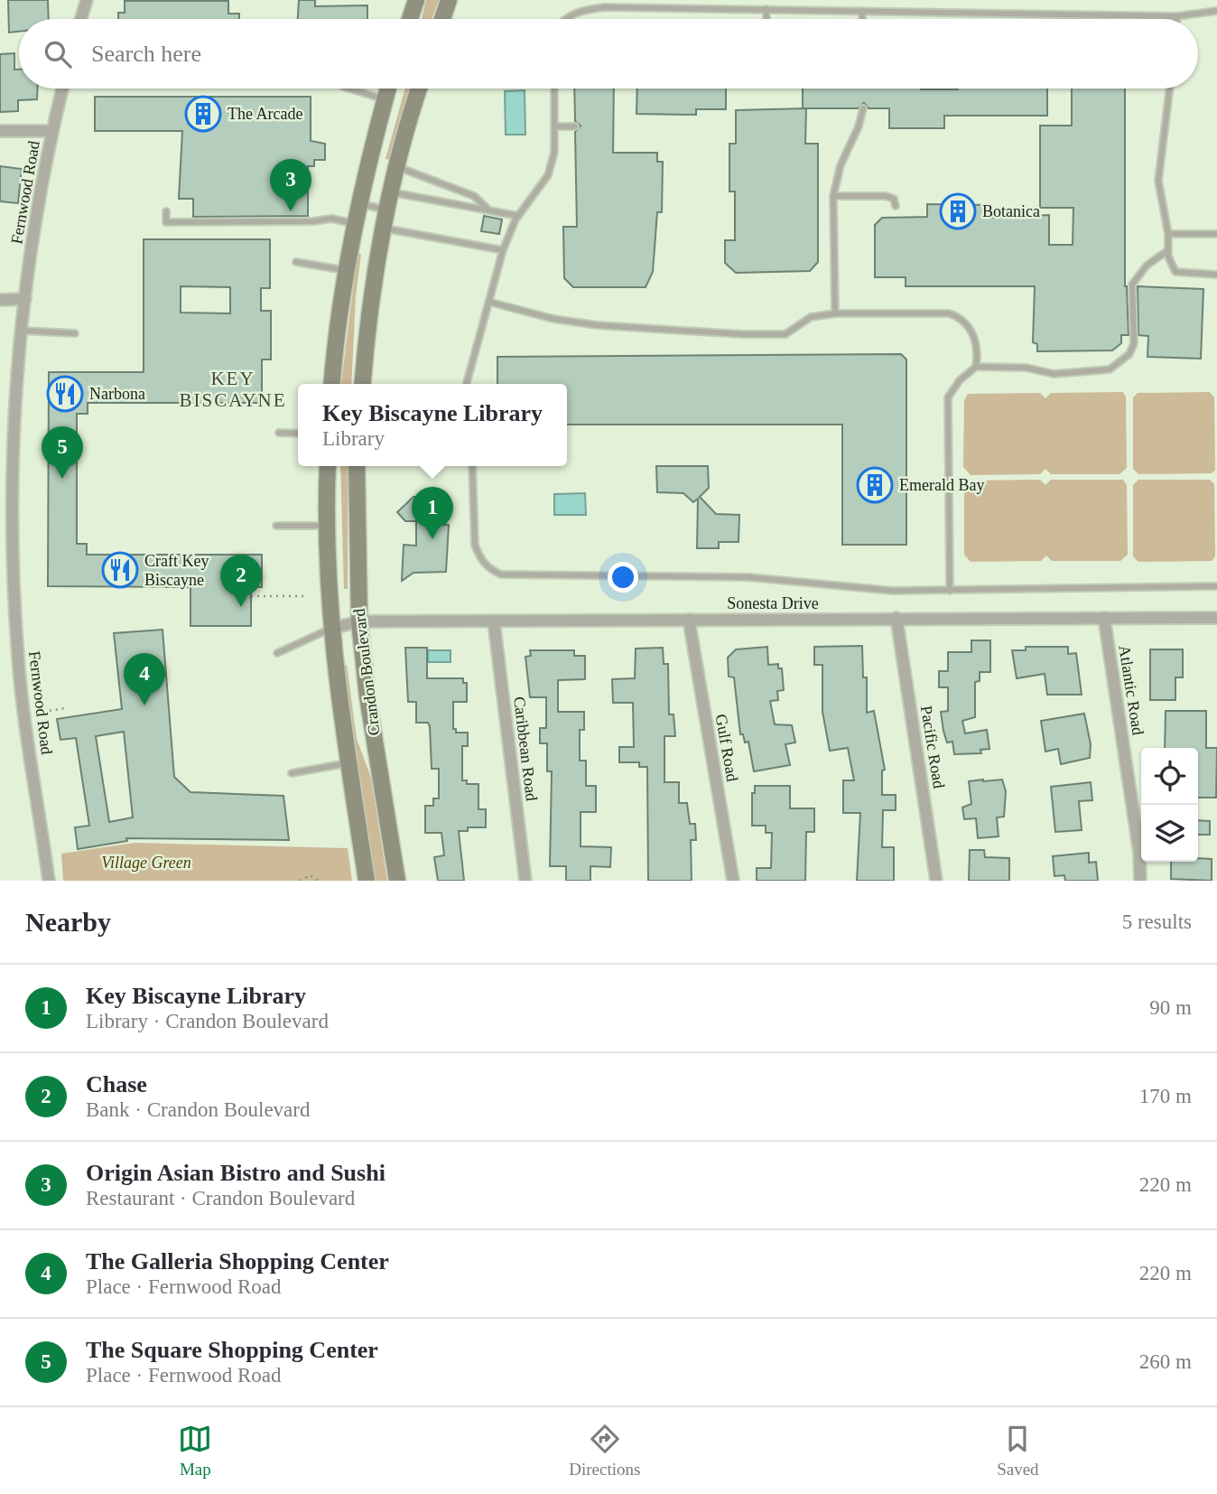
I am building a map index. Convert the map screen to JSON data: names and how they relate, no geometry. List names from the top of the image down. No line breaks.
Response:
{"streets":{"main road":["Crandon Boulevard"],"street":["Fernwood Road","Sonesta Drive","Atlantic Road","Pacific Road","Gulf Road","Caribbean Road"]},"crossings":[["Sonesta Drive","Crandon Boulevard"],["Sonesta Drive","Atlantic Road"],["Sonesta Drive","Pacific Road"],["Sonesta Drive","Gulf Road"],["Sonesta Drive","Caribbean Road"]],"districts":["KEY BISCAYNE"],"parks":["Village Green"],"places":{"building":["The Arcade","Botanica","Emerald Bay"],"restaurant":["Narbona","Craft Key Biscayne"]},"page":{"search":"Search here","pins":["3","5","1","2","4"],"popup":["Key Biscayne Library","Library"],"heading":["Nearby","5 results"],"list":[{"mark":"1","name":"Key Biscayne Library","note":"Library · Crandon Boulevard","value":"90 m"},{"mark":"2","name":"Chase","note":"Bank · Crandon Boulevard","value":"170 m"},{"mark":"3","name":"Origin Asian Bistro and Sushi","note":"Restaurant · Crandon Boulevard","value":"220 m"},{"mark":"4","name":"The Galleria Shopping Center","note":"Place · Fernwood Road","value":"220 m"},{"mark":"5","name":"The Square Shopping Center","note":"Place · Fernwood Road","value":"260 m"}],"nav":["Map","Directions","Saved"]}}
